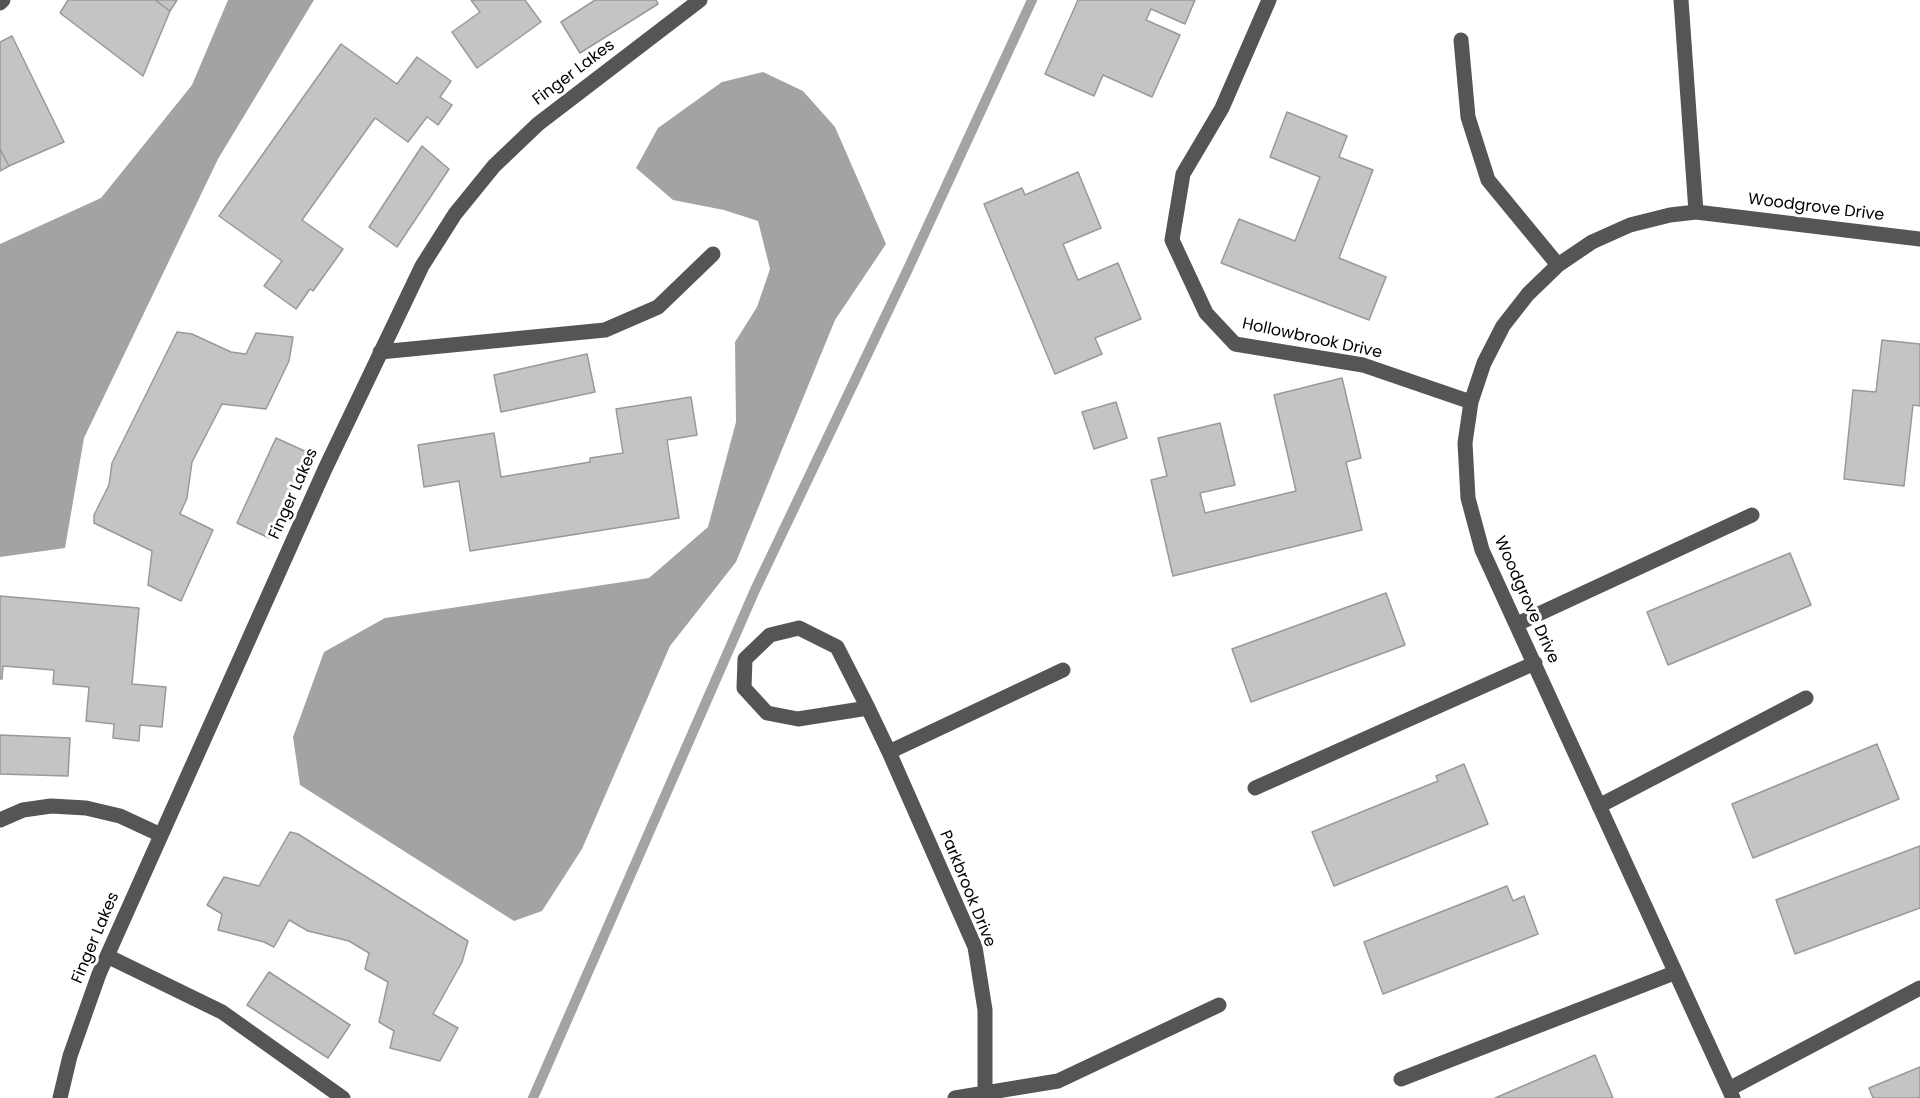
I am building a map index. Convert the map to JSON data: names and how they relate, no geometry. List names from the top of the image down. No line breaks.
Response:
{"streets":{"street":["Finger Lakes","Woodgrove Drive","Hollowbrook Drive","Parkbrook Drive"]},"crossings":[["Woodgrove Drive","Hollowbrook Drive"]]}
